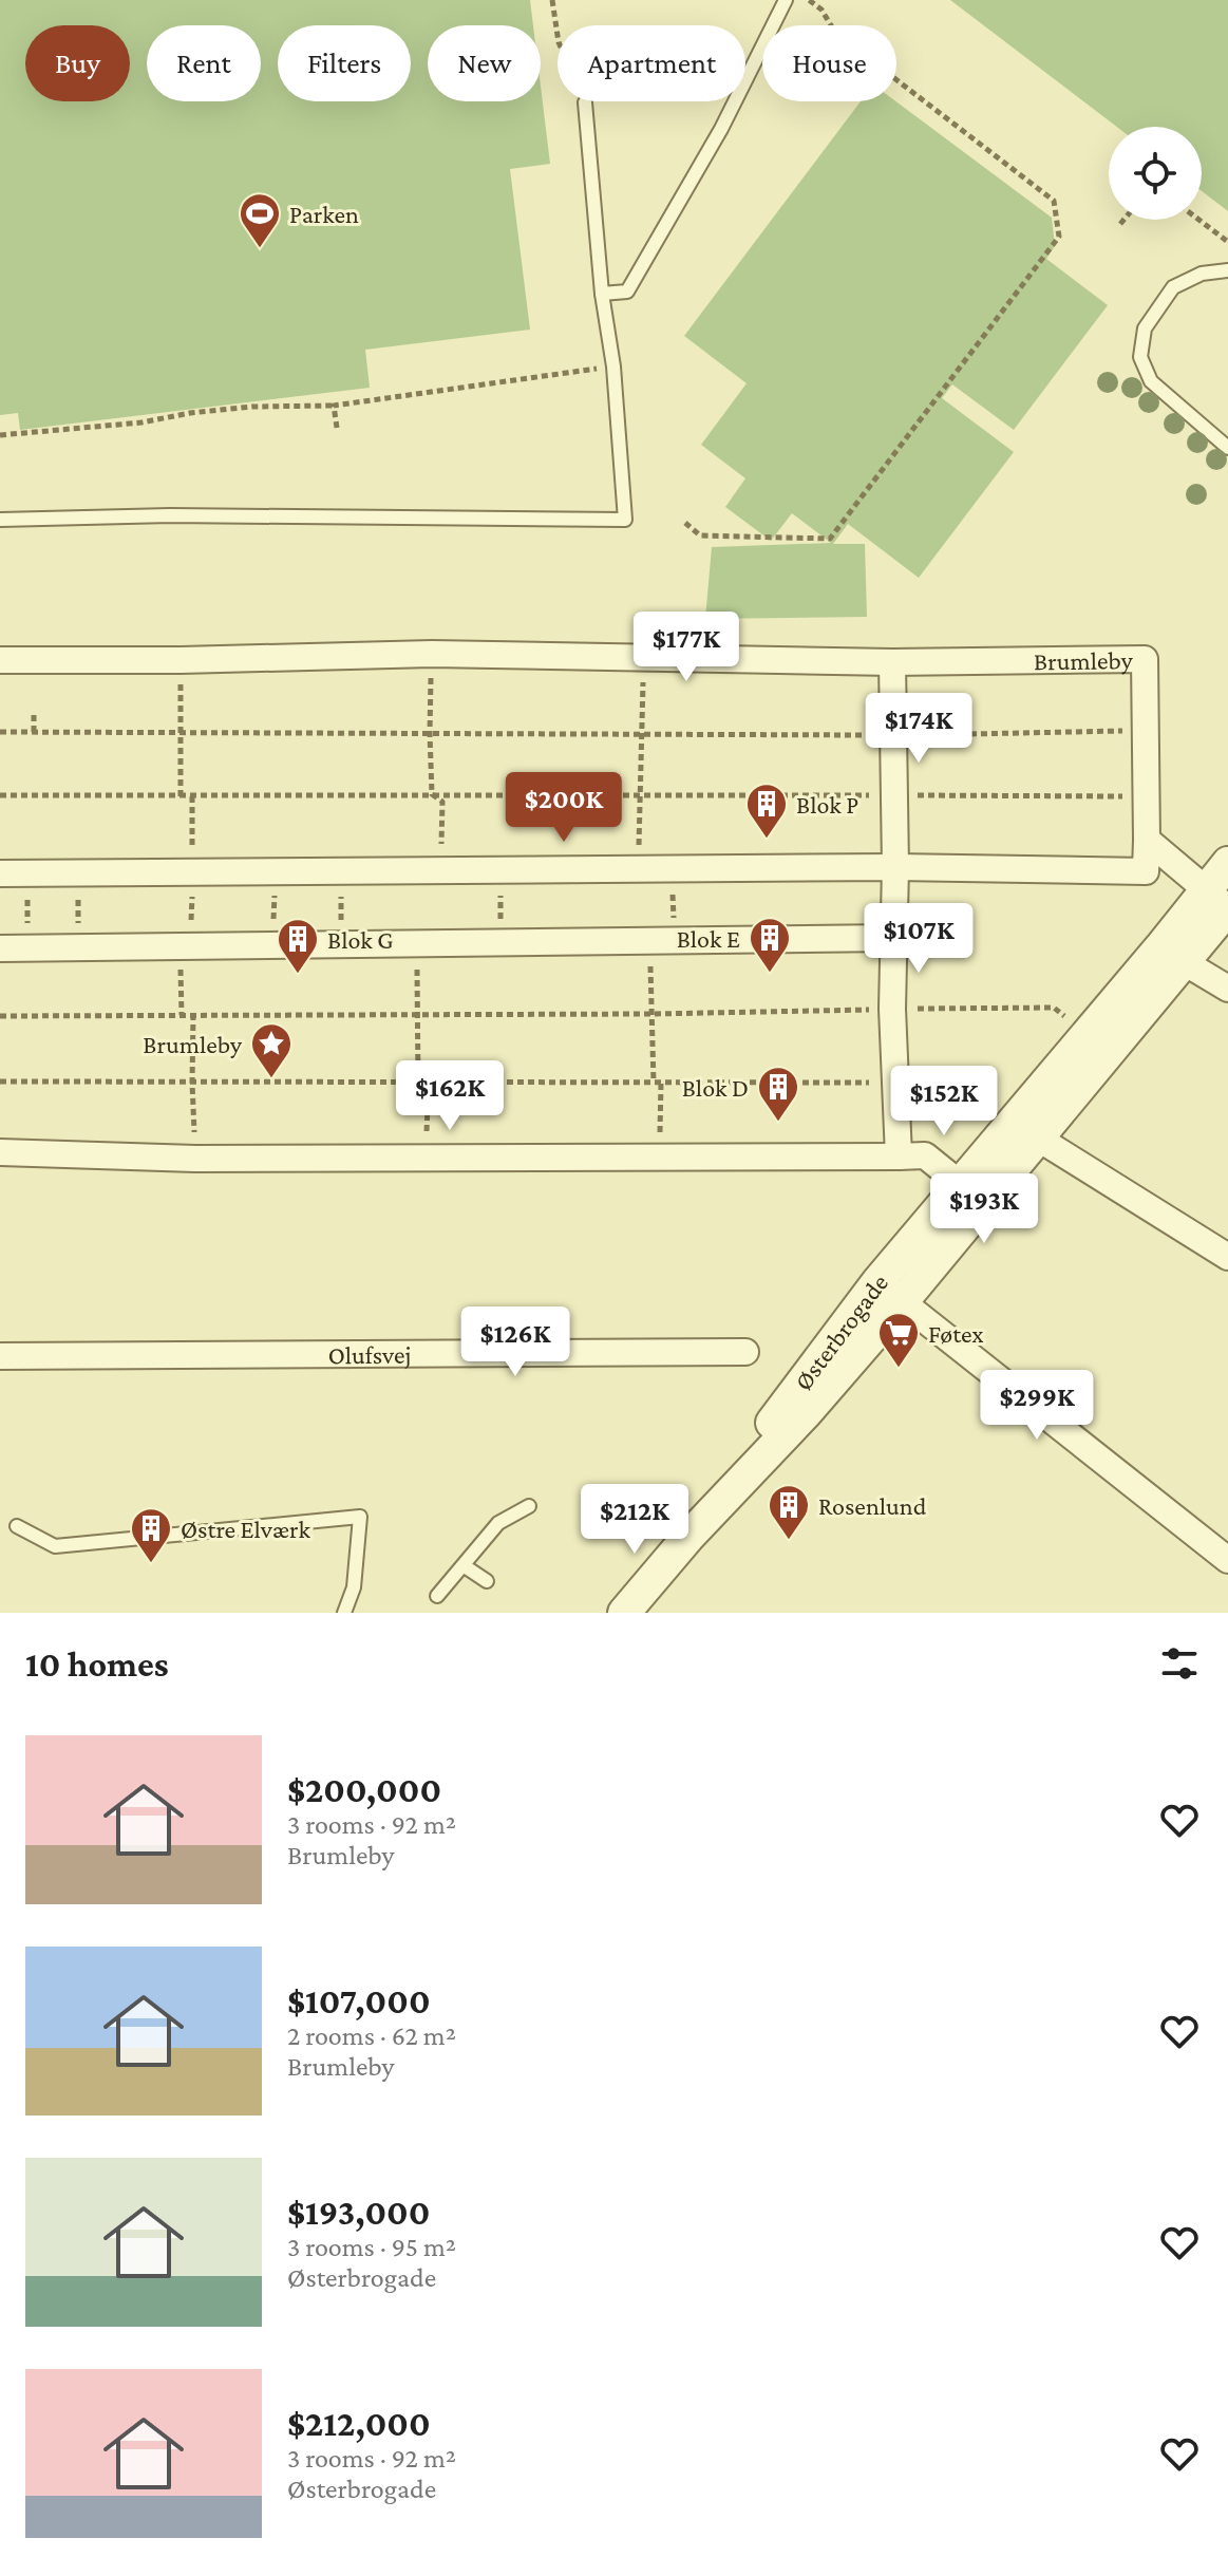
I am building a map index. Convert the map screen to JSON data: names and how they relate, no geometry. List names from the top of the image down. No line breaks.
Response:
{"streets":{"street":["Brumleby","Østerbrogade","Olufsvej"]},"places":{"sports":["Parken"],"building":["Blok P","Blok E","Blok G","Blok D","Rosenlund","Østre Elværk"],"place":["Brumleby"],"supermarket":["Føtex"]},"page":{"chip":["Buy","Rent","Filters","New","Apartment","House"],"price":["$177K","$174K","$200K","$107K","$162K","$152K","$193K","$126K","$299K","$212K"],"heading":"10 homes","list":[{"name":"$200,000","note":"3 rooms · 92 m² · Brumleby"},{"name":"$107,000","note":"2 rooms · 62 m² · Brumleby"},{"name":"$193,000","note":"3 rooms · 95 m² · Østerbrogade"},{"name":"$212,000","note":"3 rooms · 92 m² · Østerbrogade"}]}}
